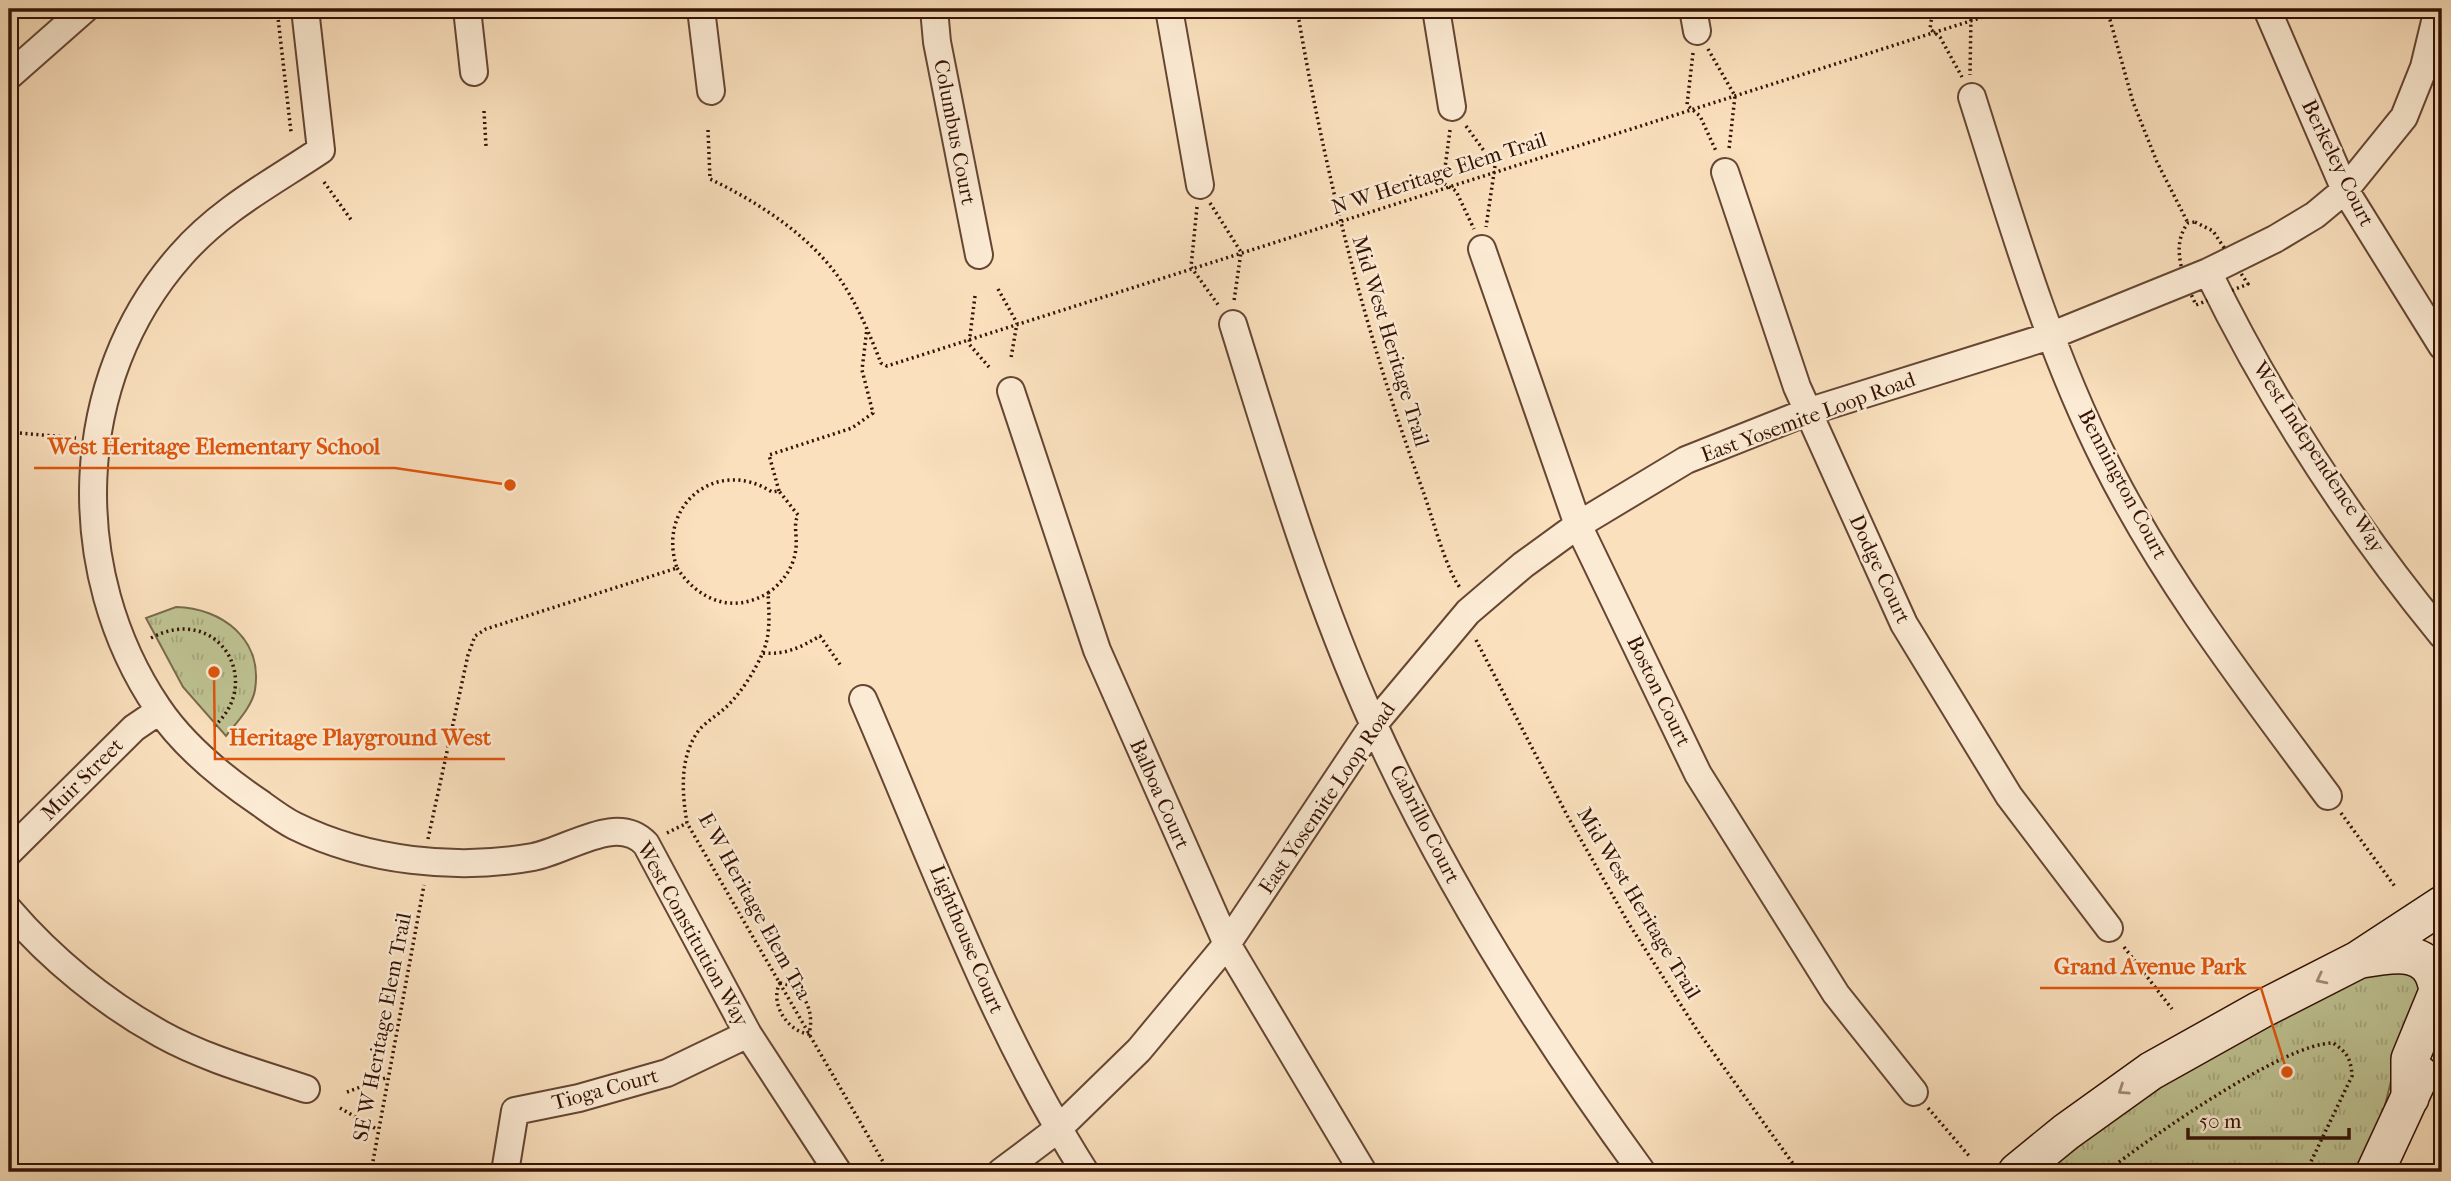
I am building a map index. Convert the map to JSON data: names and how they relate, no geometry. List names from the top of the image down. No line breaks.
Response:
{"streets":{"street":["Columbus Court","Berkeley Court","East Yosemite Loop Road","West Independence Way","Bennington Court","Dodge Court","Boston Court","Muir Street","Balboa Court","Cabrillo Court","West Constitution Way","Lighthouse Court","Tioga Court"],"path":["N W Heritage Elem Trail","Mid West Heritage Trail","E W Heritage Elem Tra","SE W Heritage Elem Trail"]},"crossings":[["Berkeley Court","East Yosemite Loop Road"],["N W Heritage Elem Trail","Mid West Heritage Trail"],["East Yosemite Loop Road","West Independence Way"],["East Yosemite Loop Road","Bennington Court"],["East Yosemite Loop Road","Dodge Court"],["East Yosemite Loop Road","Boston Court"],["East Yosemite Loop Road","Balboa Court"],["East Yosemite Loop Road","Cabrillo Court"],["East Yosemite Loop Road","Lighthouse Court"],["Muir Street","West Constitution Way"],["West Constitution Way","Tioga Court"]],"places":["West Heritage Elementary School","Heritage Playground West","Grand Avenue Park"],"scale_bar":"50 m"}
